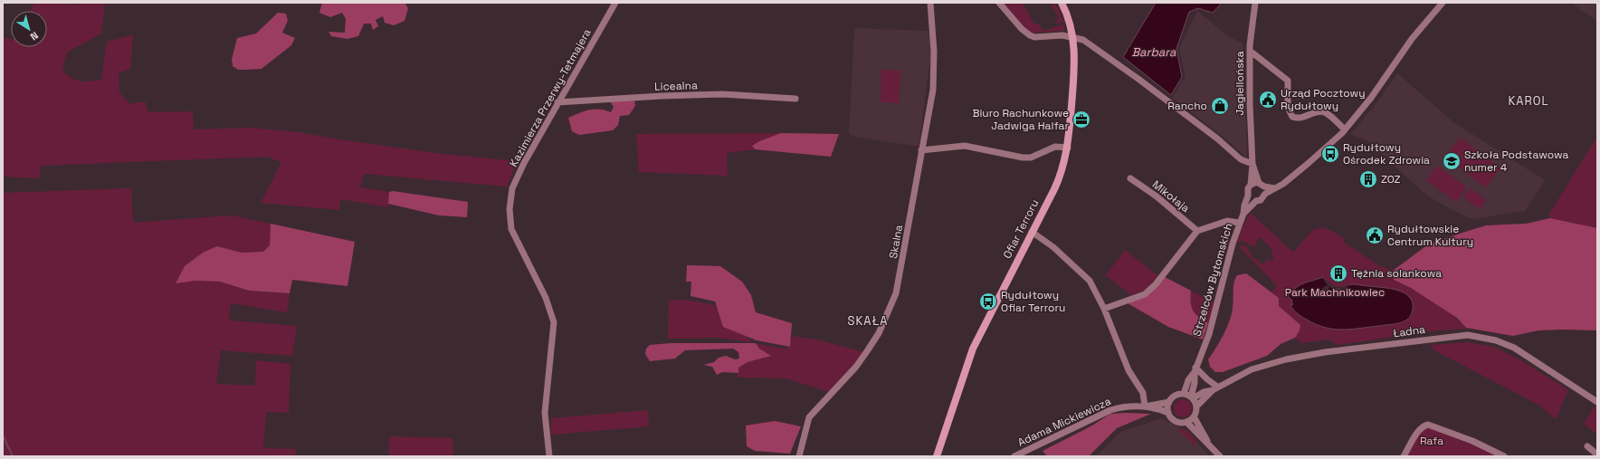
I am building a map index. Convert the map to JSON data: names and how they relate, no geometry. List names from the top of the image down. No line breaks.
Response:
{"streets":{"street":["Jagiellońska","Licealna","Kazimierza Przerwy-Tetmajera","Mikołaja","Ofiar Terroru","Skalna","Strzelców Bytomskich","Ładna","Adama Mickiewicza"]},"crossings":[["Licealna","Kazimierza Przerwy-Tetmajera"],["Strzelców Bytomskich","Ładna"],["Strzelców Bytomskich","Adama Mickiewicza"],["Ładna","Adama Mickiewicza"]],"districts":["KAROL","SKAŁA"],"water":["Barbara"],"parks":["Park Machnikowiec","Rafa"],"places":{"public building":["Urząd Pocztowy Rydułtowy","Rydułtowskie Centrum Kultury"],"shop":["Rancho"],"office":["Biuro Rachunkowe Jadwiga Halfar"],"bus stop":["Rydułtowy Ośrodek Zdrowia","Rydułtowy Ofiar Terroru"],"school or university":["Szkoła Podstawowa numer 4"],"building":["ZOZ","Tężnia solankowa"]},"north":"bottom right"}
